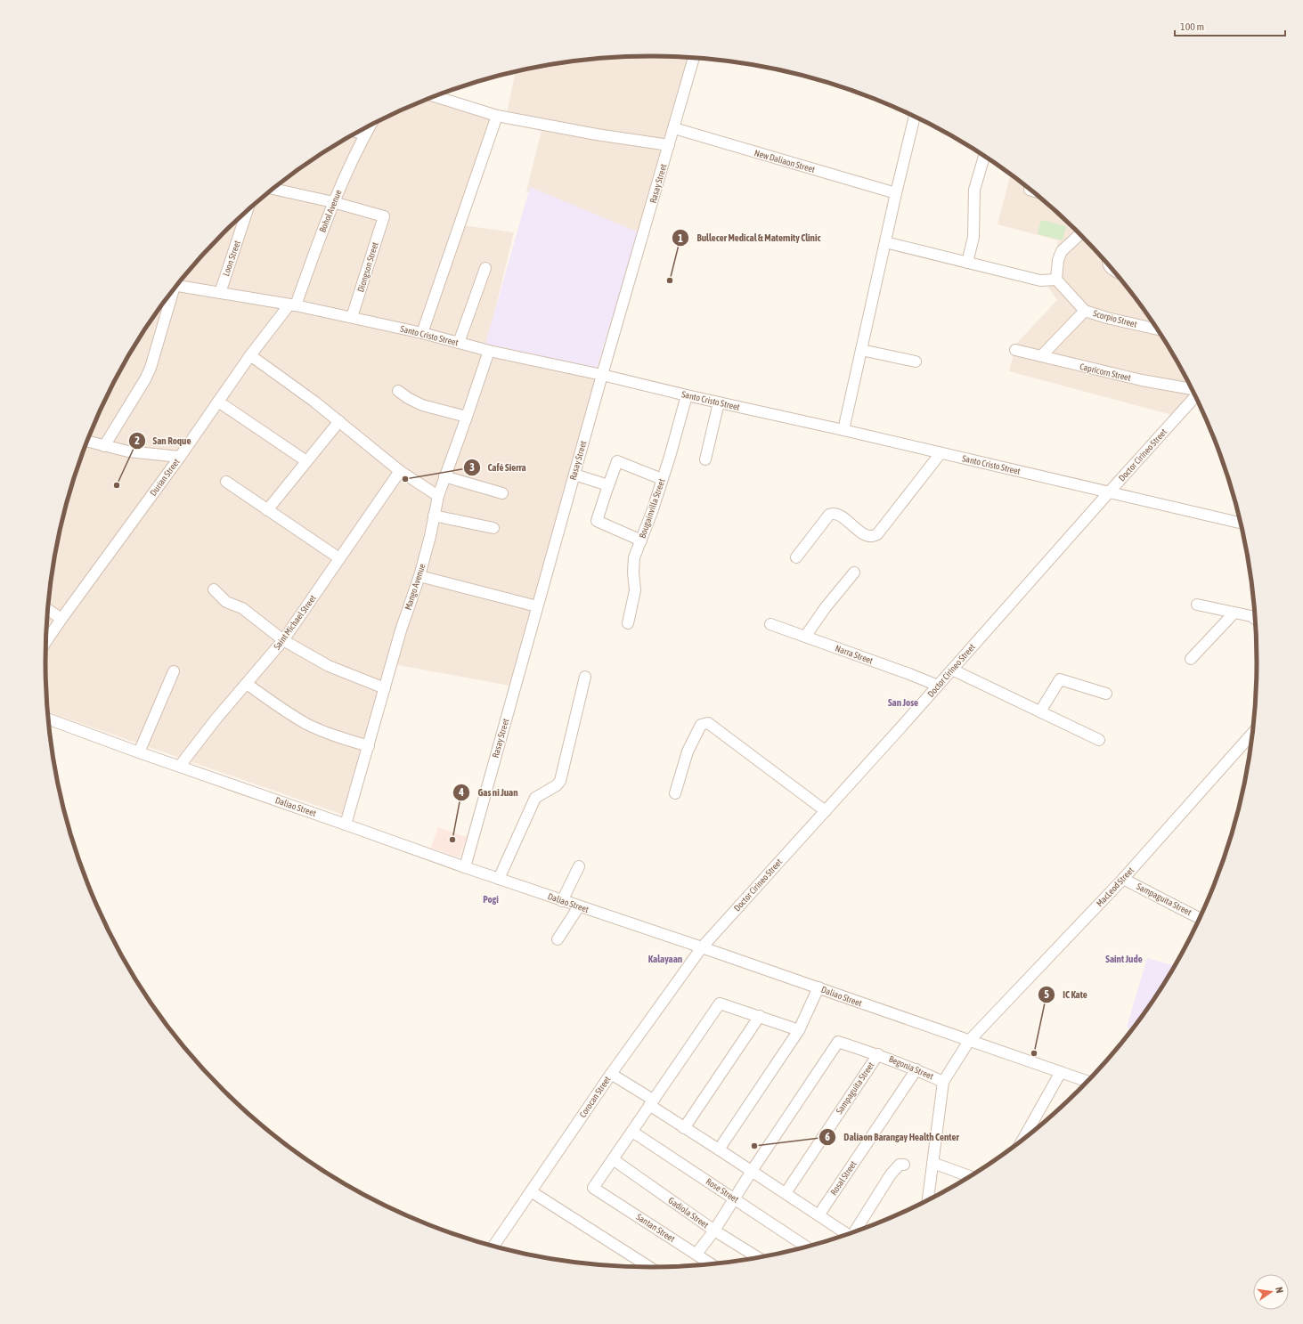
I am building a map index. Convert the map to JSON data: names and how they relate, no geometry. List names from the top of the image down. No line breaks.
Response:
{"streets":{"street":["New Daliaon Street","Rasay Street","Bohol Avenue","Loon Street","Diongson Street","Scorpio Street","Santo Cristo Street","Capricorn Street","Doctor Cirineo Street","Durian Street","Bougainvilla Street","Mango Avenue","Saint Michael Street","Narra Street","Daliao Street","MacLeod Street","Sampaguita Street","Begonia Street","Corocan Street","Rosal Street","Rose Street","Gadiola Street","Santan Street"]},"crossings":[["New Daliaon Street","Rasay Street"],["Rasay Street","Santo Cristo Street"],["Rasay Street","Daliao Street"],["Bohol Avenue","Diongson Street"],["Bohol Avenue","Santo Cristo Street"],["Bohol Avenue","Durian Street"],["Loon Street","Santo Cristo Street"],["Diongson Street","Santo Cristo Street"],["Santo Cristo Street","Doctor Cirineo Street"],["Santo Cristo Street","Durian Street"],["Santo Cristo Street","Bougainvilla Street"],["Santo Cristo Street","Mango Avenue"],["Doctor Cirineo Street","Narra Street"],["Doctor Cirineo Street","Daliao Street"],["Doctor Cirineo Street","Corocan Street"],["Mango Avenue","Daliao Street"],["Saint Michael Street","Daliao Street"],["Daliao Street","MacLeod Street"],["Daliao Street","Corocan Street"],["MacLeod Street","Sampaguita Street"],["MacLeod Street","Begonia Street"],["Sampaguita Street","Begonia Street"],["Begonia Street","Rosal Street"],["Gadiola Street","Santan Street"]],"districts":["San Jose","Pogi","Kalayaan","Saint Jude"],"places":["Bullecer Medical & Maternity Clinic","Café Sierra","San Roque","Gas ni Juan","IC Kate","Daliaon Barangay Health Center"],"scale_bar":"100 m","north":"right"}
